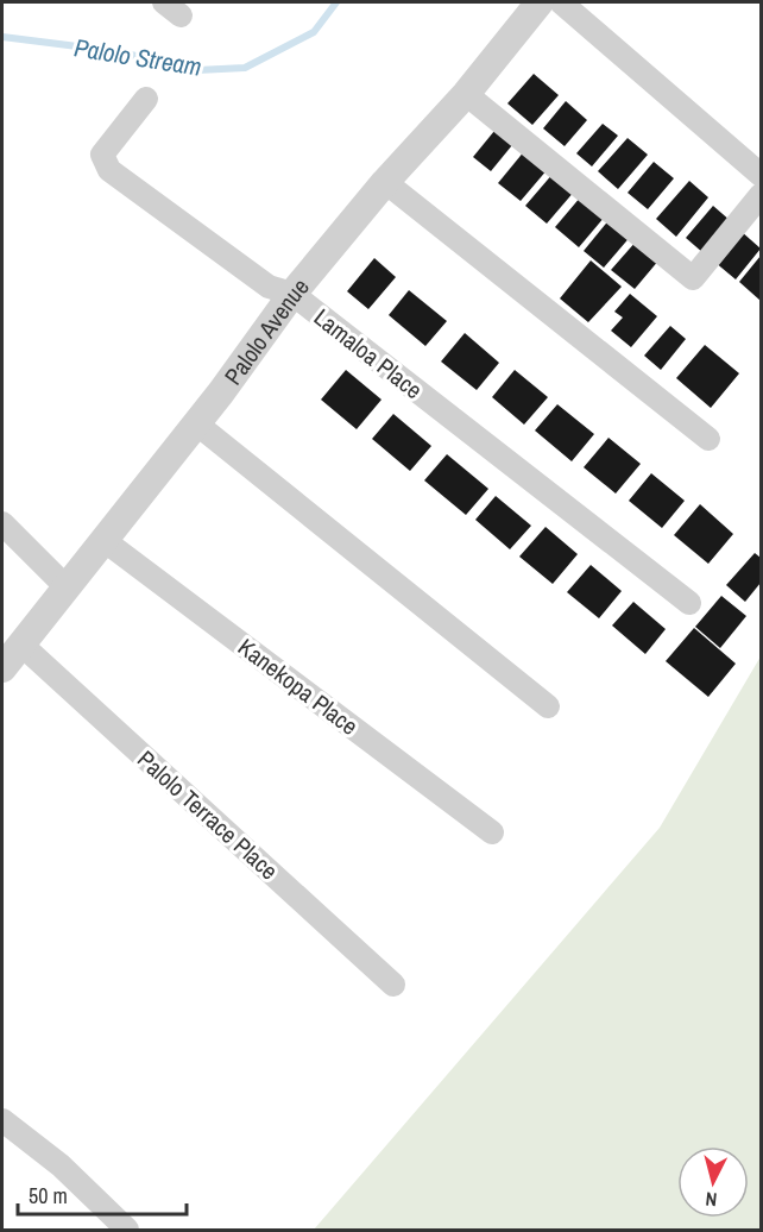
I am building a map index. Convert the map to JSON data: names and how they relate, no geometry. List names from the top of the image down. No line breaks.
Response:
{"streets":{"street":["Palolo Avenue","Lamaloa Place","Kanekopa Place","Palolo Terrace Place"]},"crossings":[["Palolo Avenue","Lamaloa Place"],["Palolo Avenue","Kanekopa Place"],["Palolo Avenue","Palolo Terrace Place"]],"water":["Palolo Stream"],"scale_bar":"50 m","north":"bottom"}
